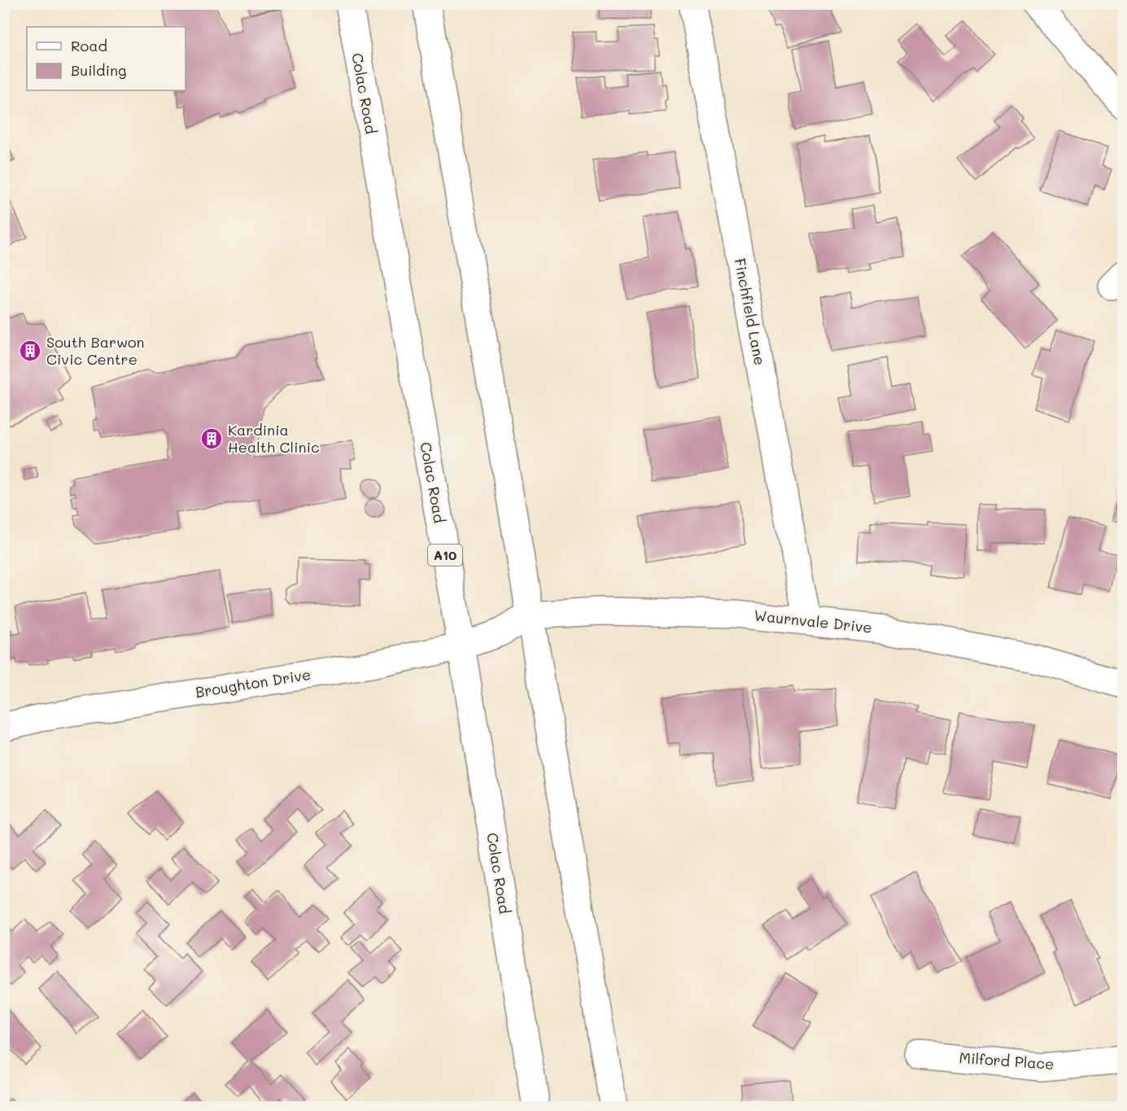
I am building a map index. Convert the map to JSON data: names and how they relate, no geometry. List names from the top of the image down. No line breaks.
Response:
{"streets":{"main road":["Colac Road","Finchfield Lane","A10","Waurnvale Drive","Broughton Drive","Milford Place"]},"crossings":[["Colac Road","Broughton Drive"],["Finchfield Lane","Waurnvale Drive"],["Waurnvale Drive","Broughton Drive"]],"places":{"building":["South Barwon Civic Centre","Kardinia Health Clinic"]},"legend":["Road","Building"]}
